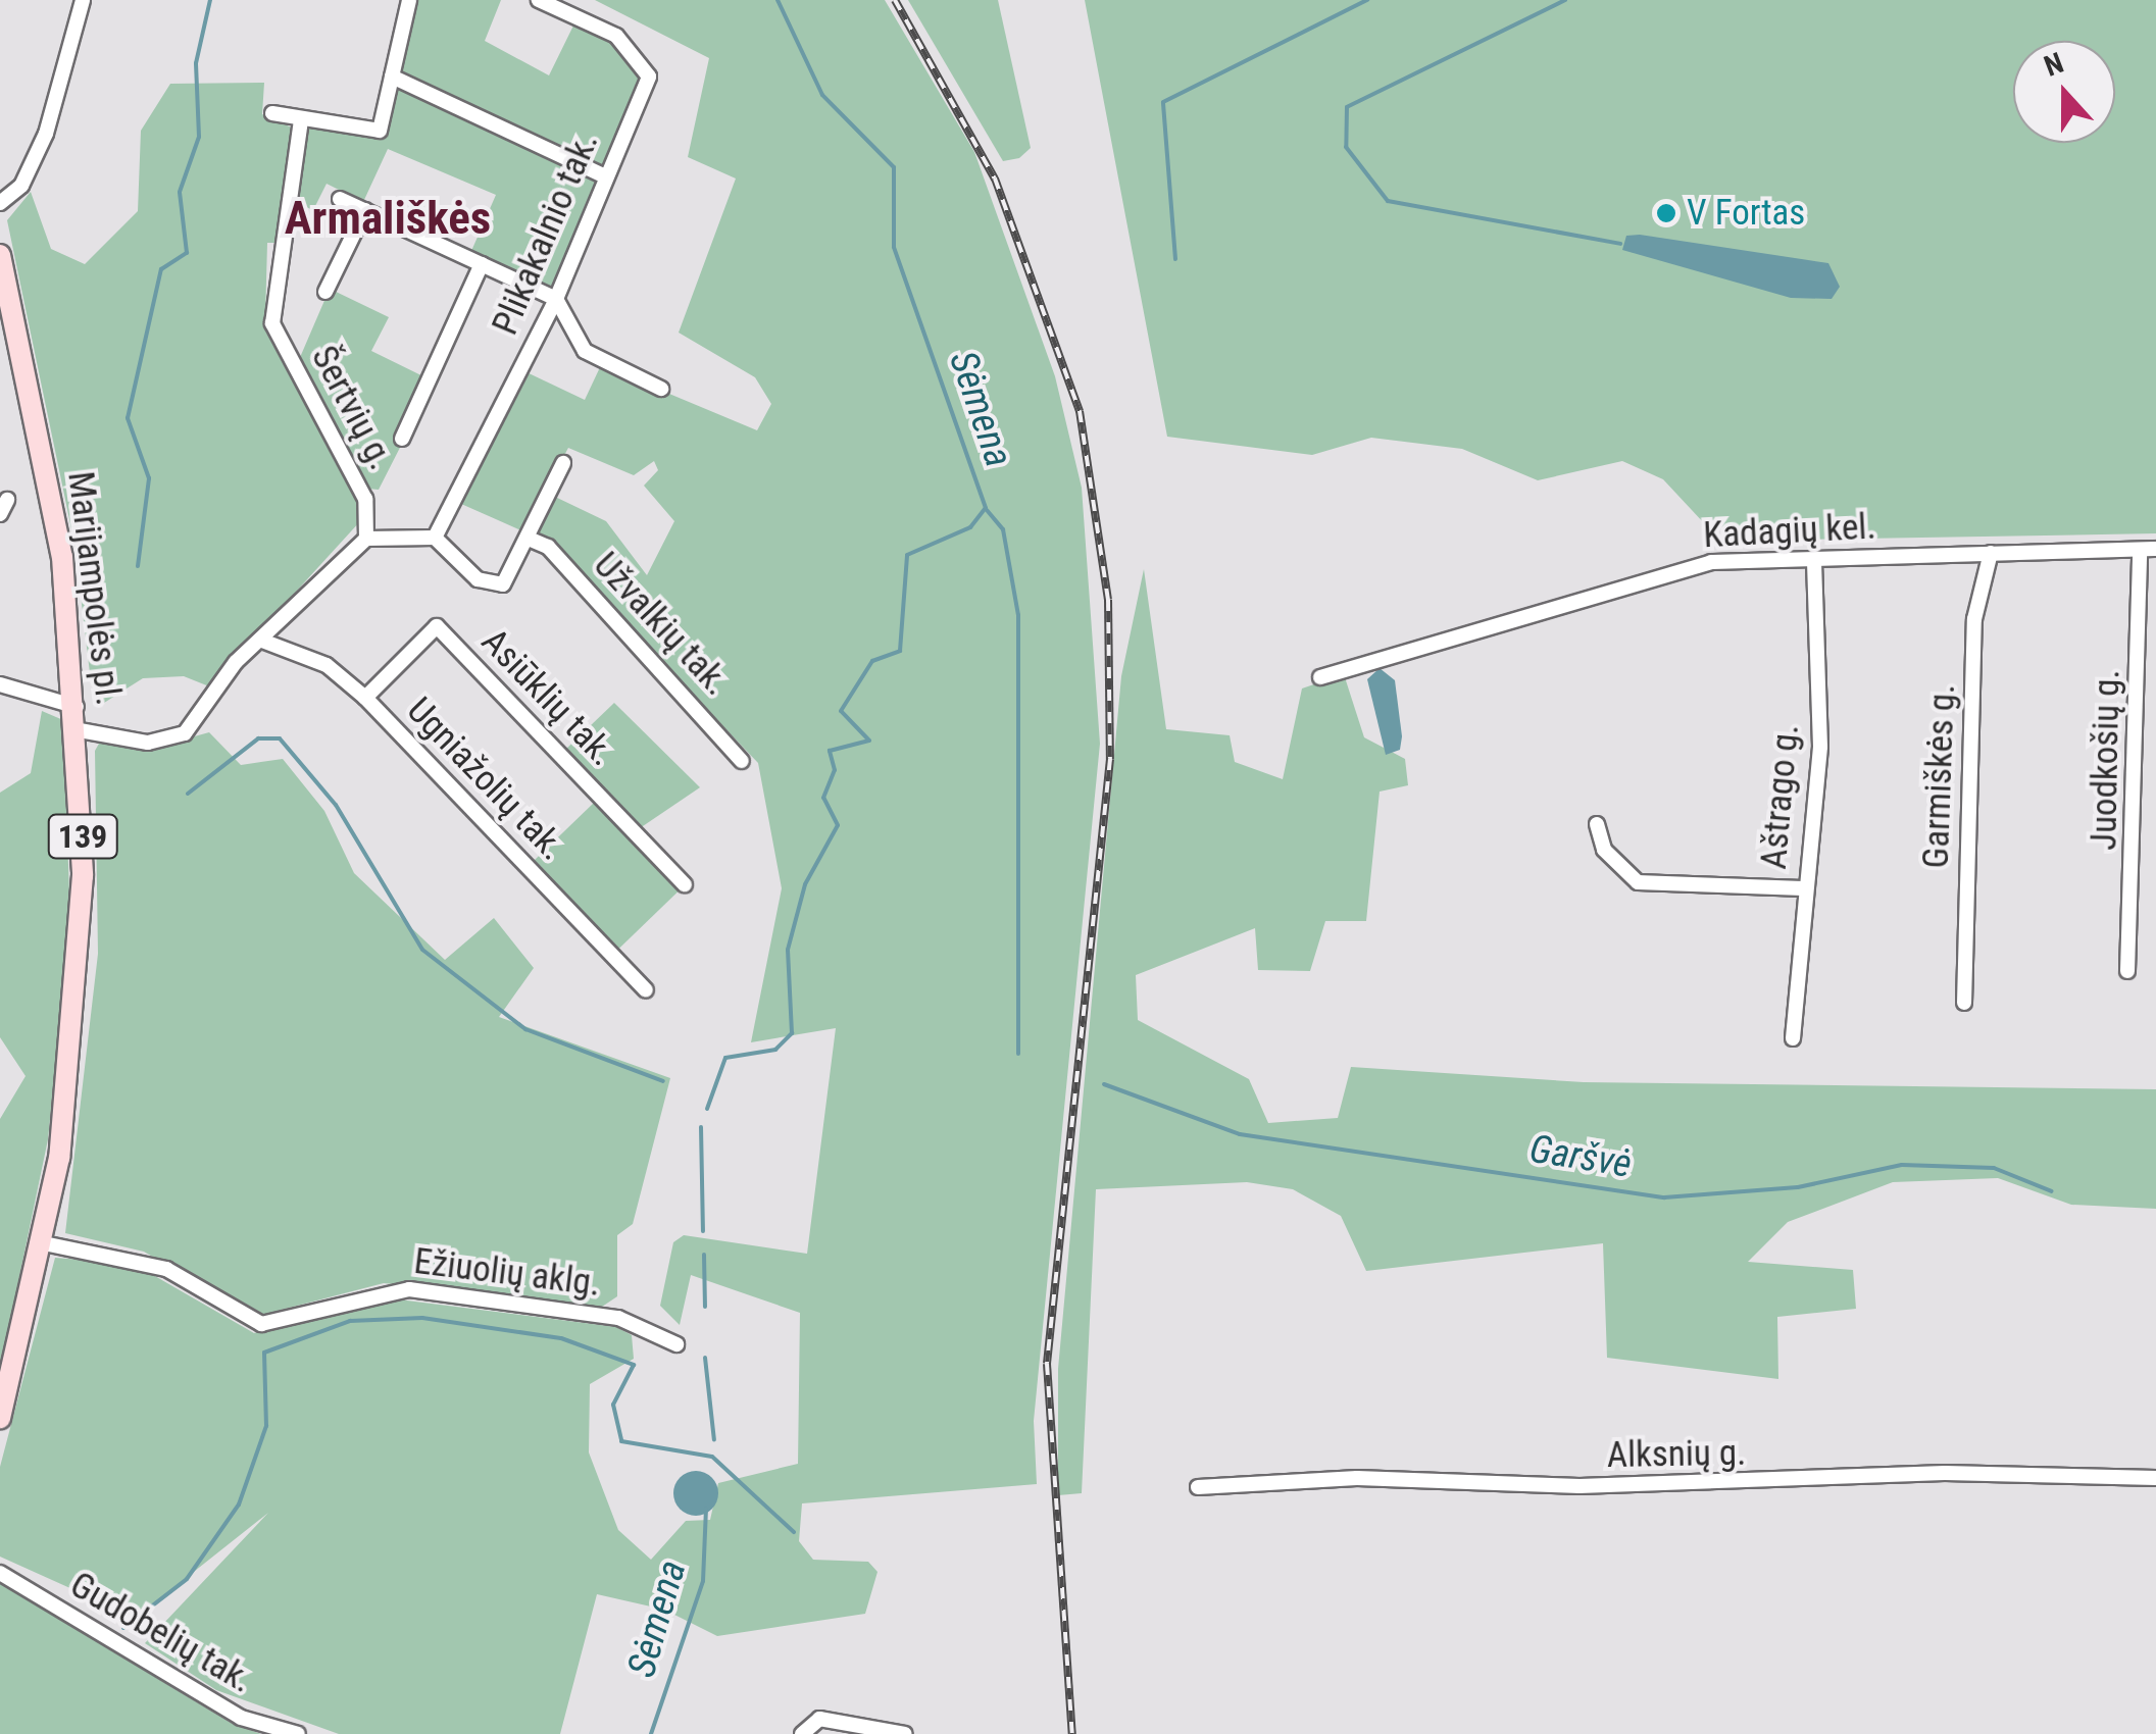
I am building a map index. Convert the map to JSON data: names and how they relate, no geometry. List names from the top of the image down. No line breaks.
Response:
{"streets":{"main road":["Marijampolės pl.","139"],"street":["Plikakalnio tak.","Šertvių g.","Kadagių kel.","Užvalkių tak.","Asiūklių tak.","Juodkošių g.","Garmiškės g.","Ugniažolių tak.","Aštrago g.","Ežiuolių aklg.","Alksnių g.","Gudobelių tak."]},"crossings":[["Kadagių kel.","Juodkošių g."],["Kadagių kel.","Garmiškės g."],["Kadagių kel.","Aštrago g."],["Marijampolės pl.","Ežiuolių aklg."],["Asiūklių tak.","Ugniažolių tak."]],"districts":["Armališkės"],"water":["Sėmena","Garšvė"],"places":["V Fortas"],"north":"top"}
